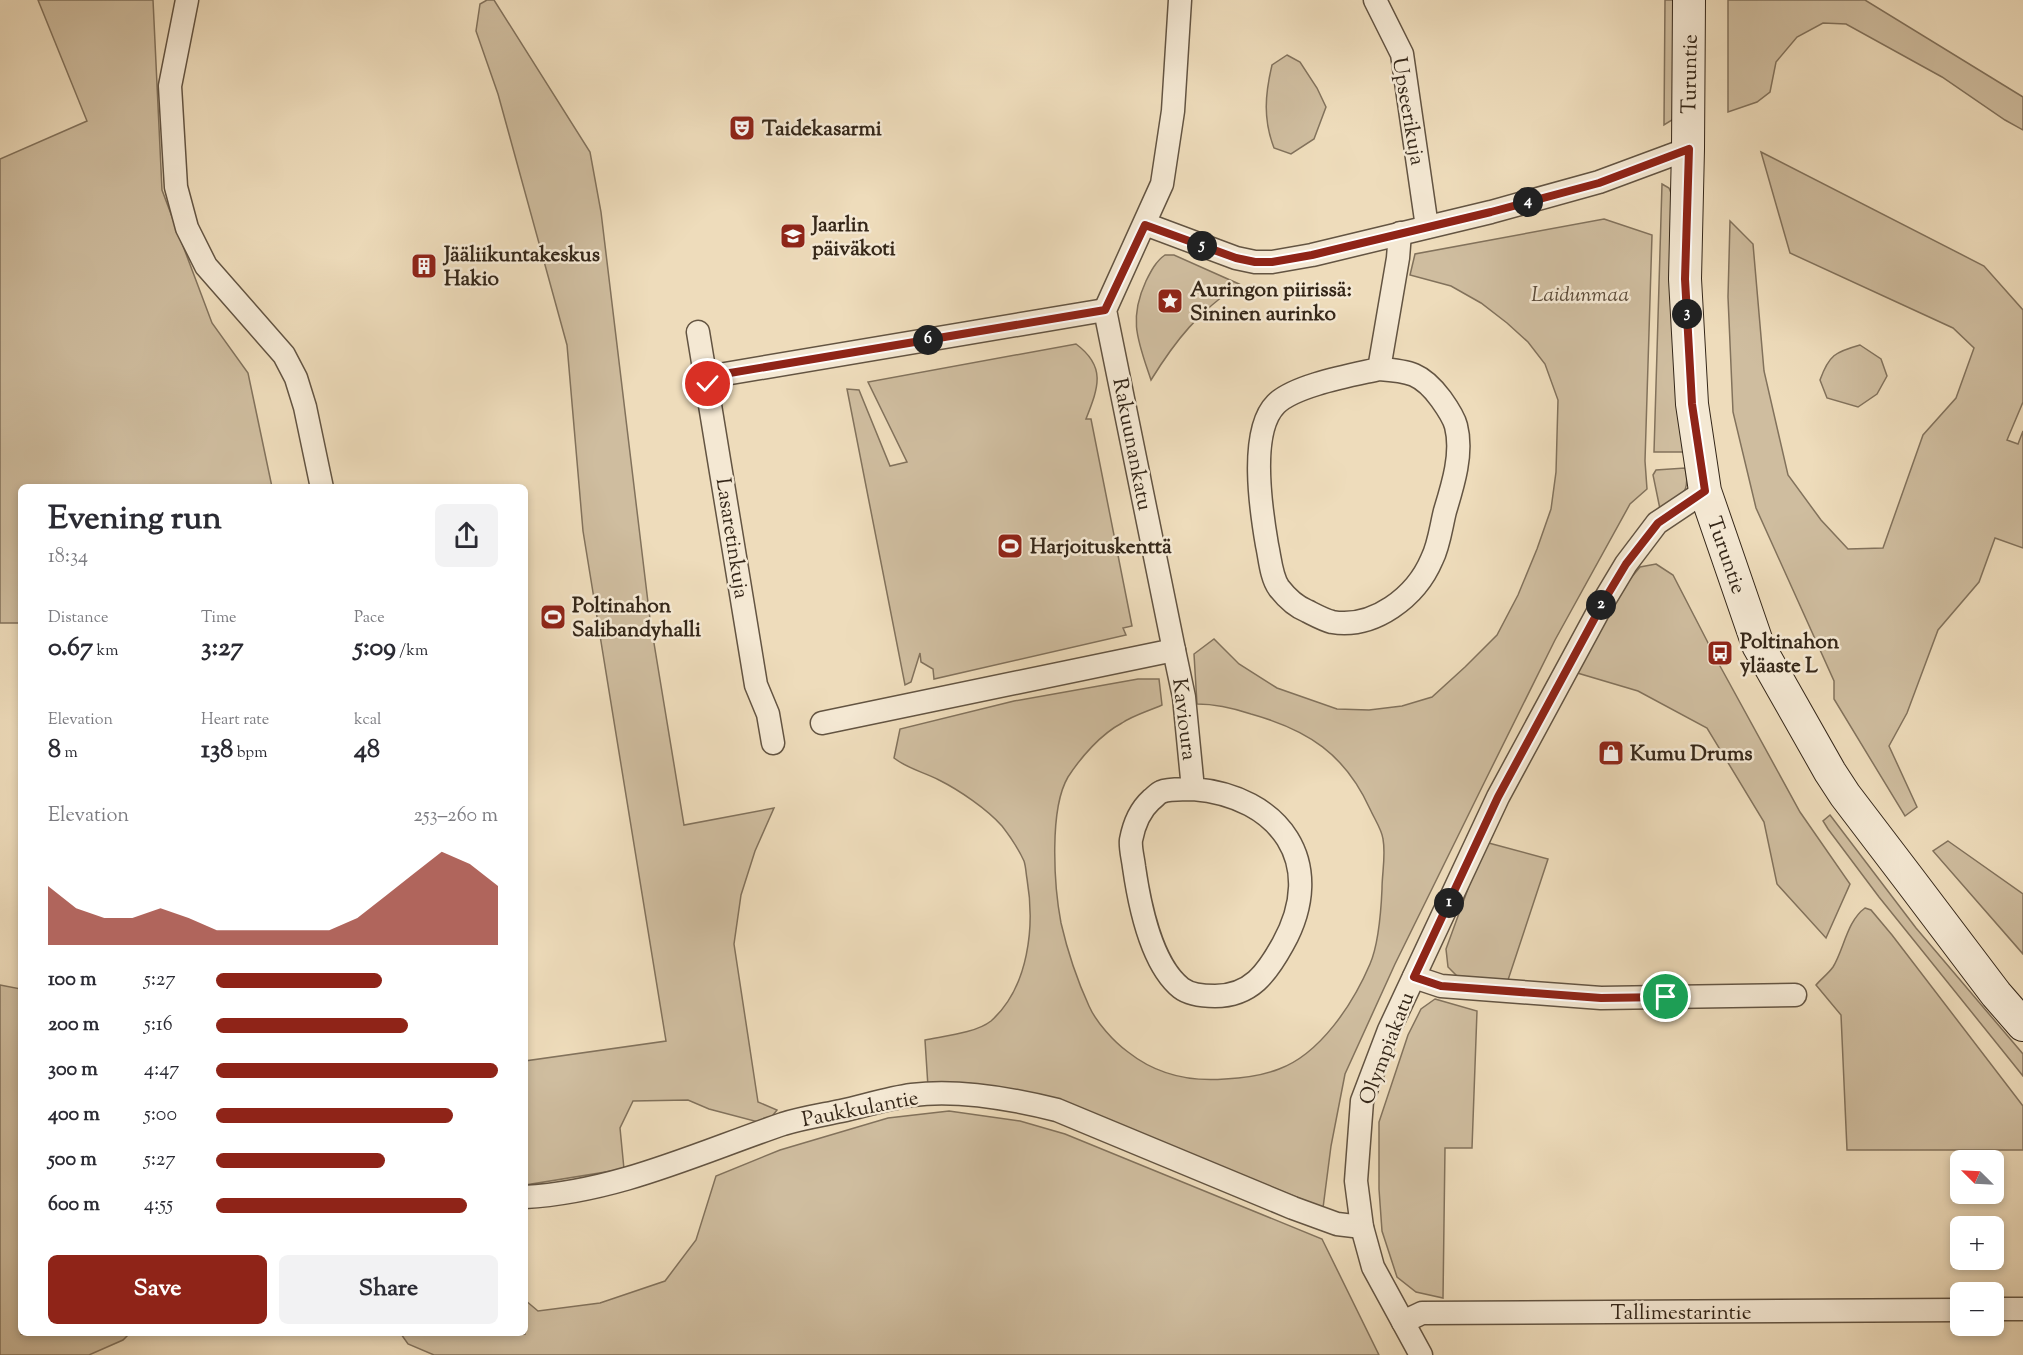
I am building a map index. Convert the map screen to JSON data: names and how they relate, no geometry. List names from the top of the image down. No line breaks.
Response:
{"streets":{"main road":["Turuntie"],"street":["Upseerikuja","Rakuunankatu","Lasaretinkuja","Kavioura","Olympiakatu","Paukkulantie","Tallimestarintie"]},"crossings":[["Turuntie","Olympiakatu"],["Rakuunankatu","Kavioura"],["Olympiakatu","Paukkulantie"],["Olympiakatu","Tallimestarintie"]],"parks":["Laidunmaa"],"places":{"theatre":["Taidekasarmi"],"school or university":["Jaarlin päiväkoti"],"building":["Jääliikuntakeskus Hakio"],"place":["Auringon piirissä: Sininen aurinko"],"sports":["Harjoituskenttä","Poltinahon Salibandyhalli"],"bus stop":["Poltinahon yläaste L"],"shop":["Kumu Drums"]},"north":"top left","page":{"pins":["4","5","3","6","2","1"],"heading":["Evening run","18:34"],"stats":[["Distance","0.67 km"],["Time","3:27"],["Pace","5:09 /km"],["Elevation","8 m"],["Heart rate","138 bpm"],["kcal","48"]],"chart":["Elevation","253–260 m"],"list":[{"name":"100 m","note":"5:27"},{"name":"200 m","note":"5:16"},{"name":"300 m","note":"4:47"},{"name":"400 m","note":"5:00"},{"name":"500 m","note":"5:27"},{"name":"600 m","note":"4:55"}],"map_buttons":["+","−"],"buttons":["Save","Share"]}}
